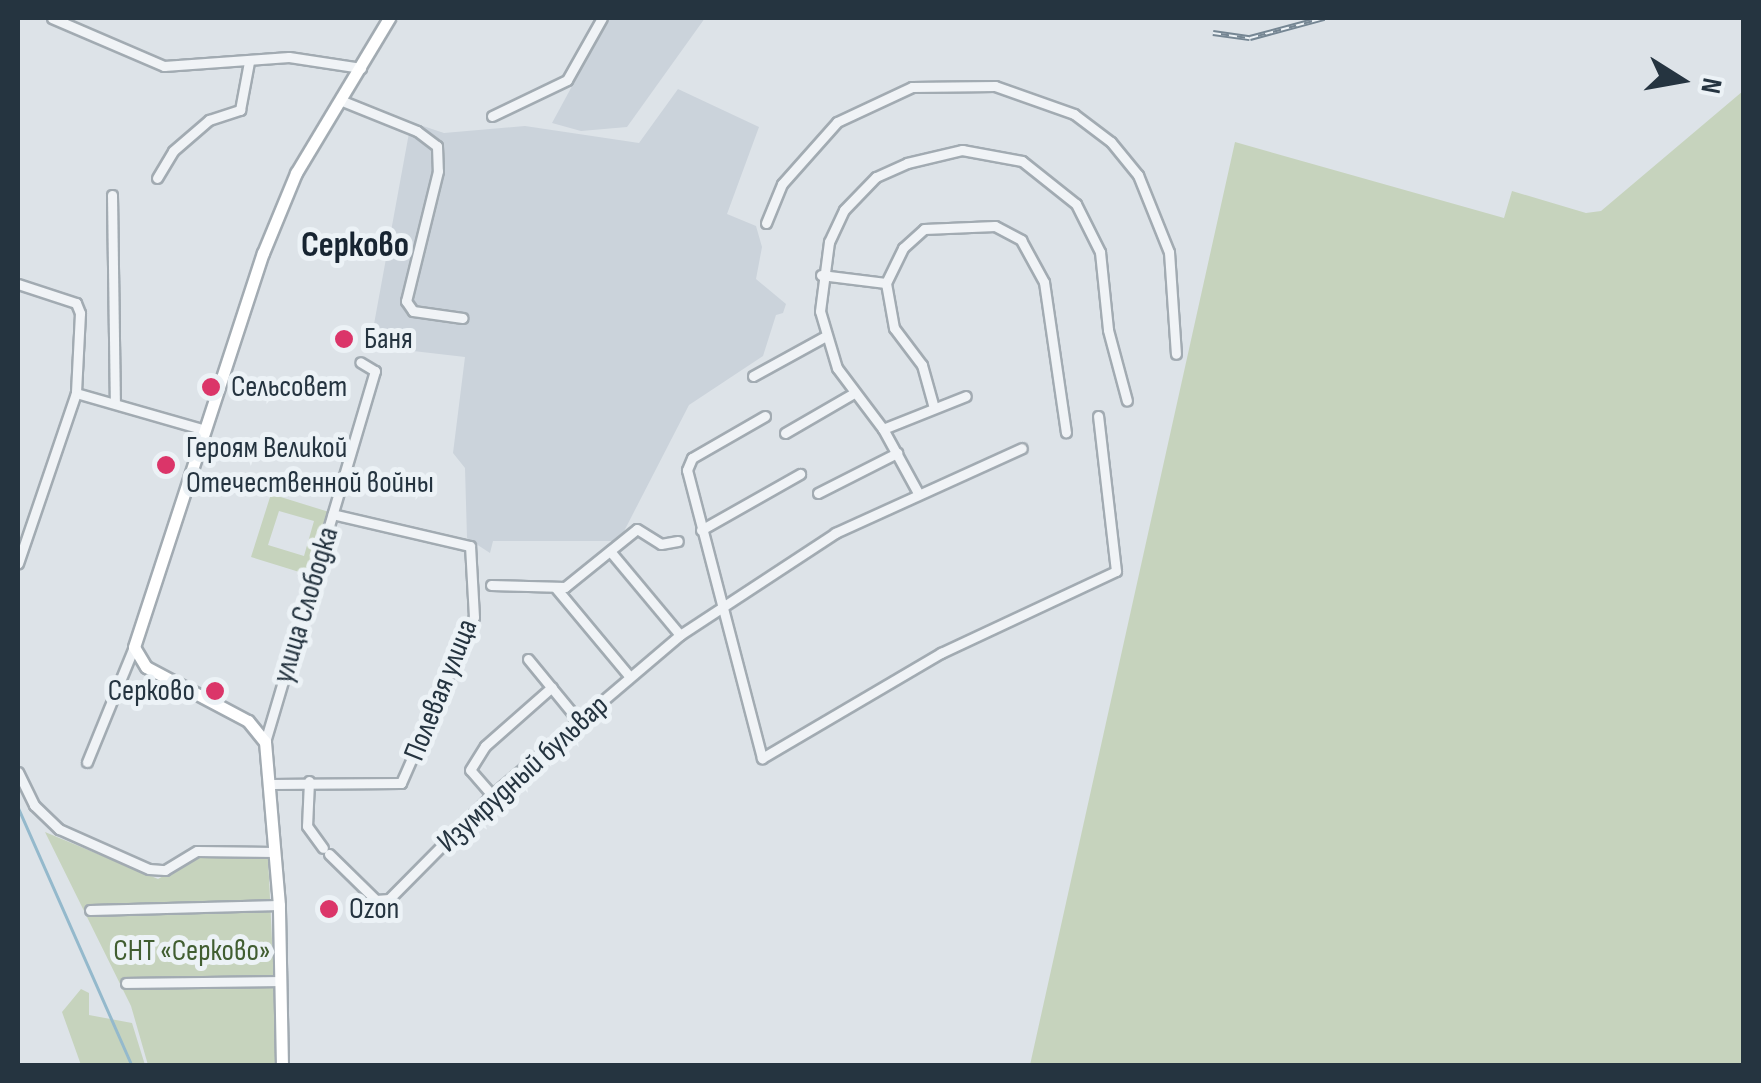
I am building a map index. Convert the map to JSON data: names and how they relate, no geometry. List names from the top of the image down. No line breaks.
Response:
{"streets":{"street":["улица Слободка","Полевая улица","Изумрудный бульвар"]},"crossings":[["улица Слободка","Полевая улица"],["Полевая улица","Изумрудный бульвар"]],"districts":["Серково"],"parks":["СНТ «Серково»"],"places":["Баня","Сельсовет","Героям Великой Отечественной войны","Серково","Ozon"],"north":"right"}
